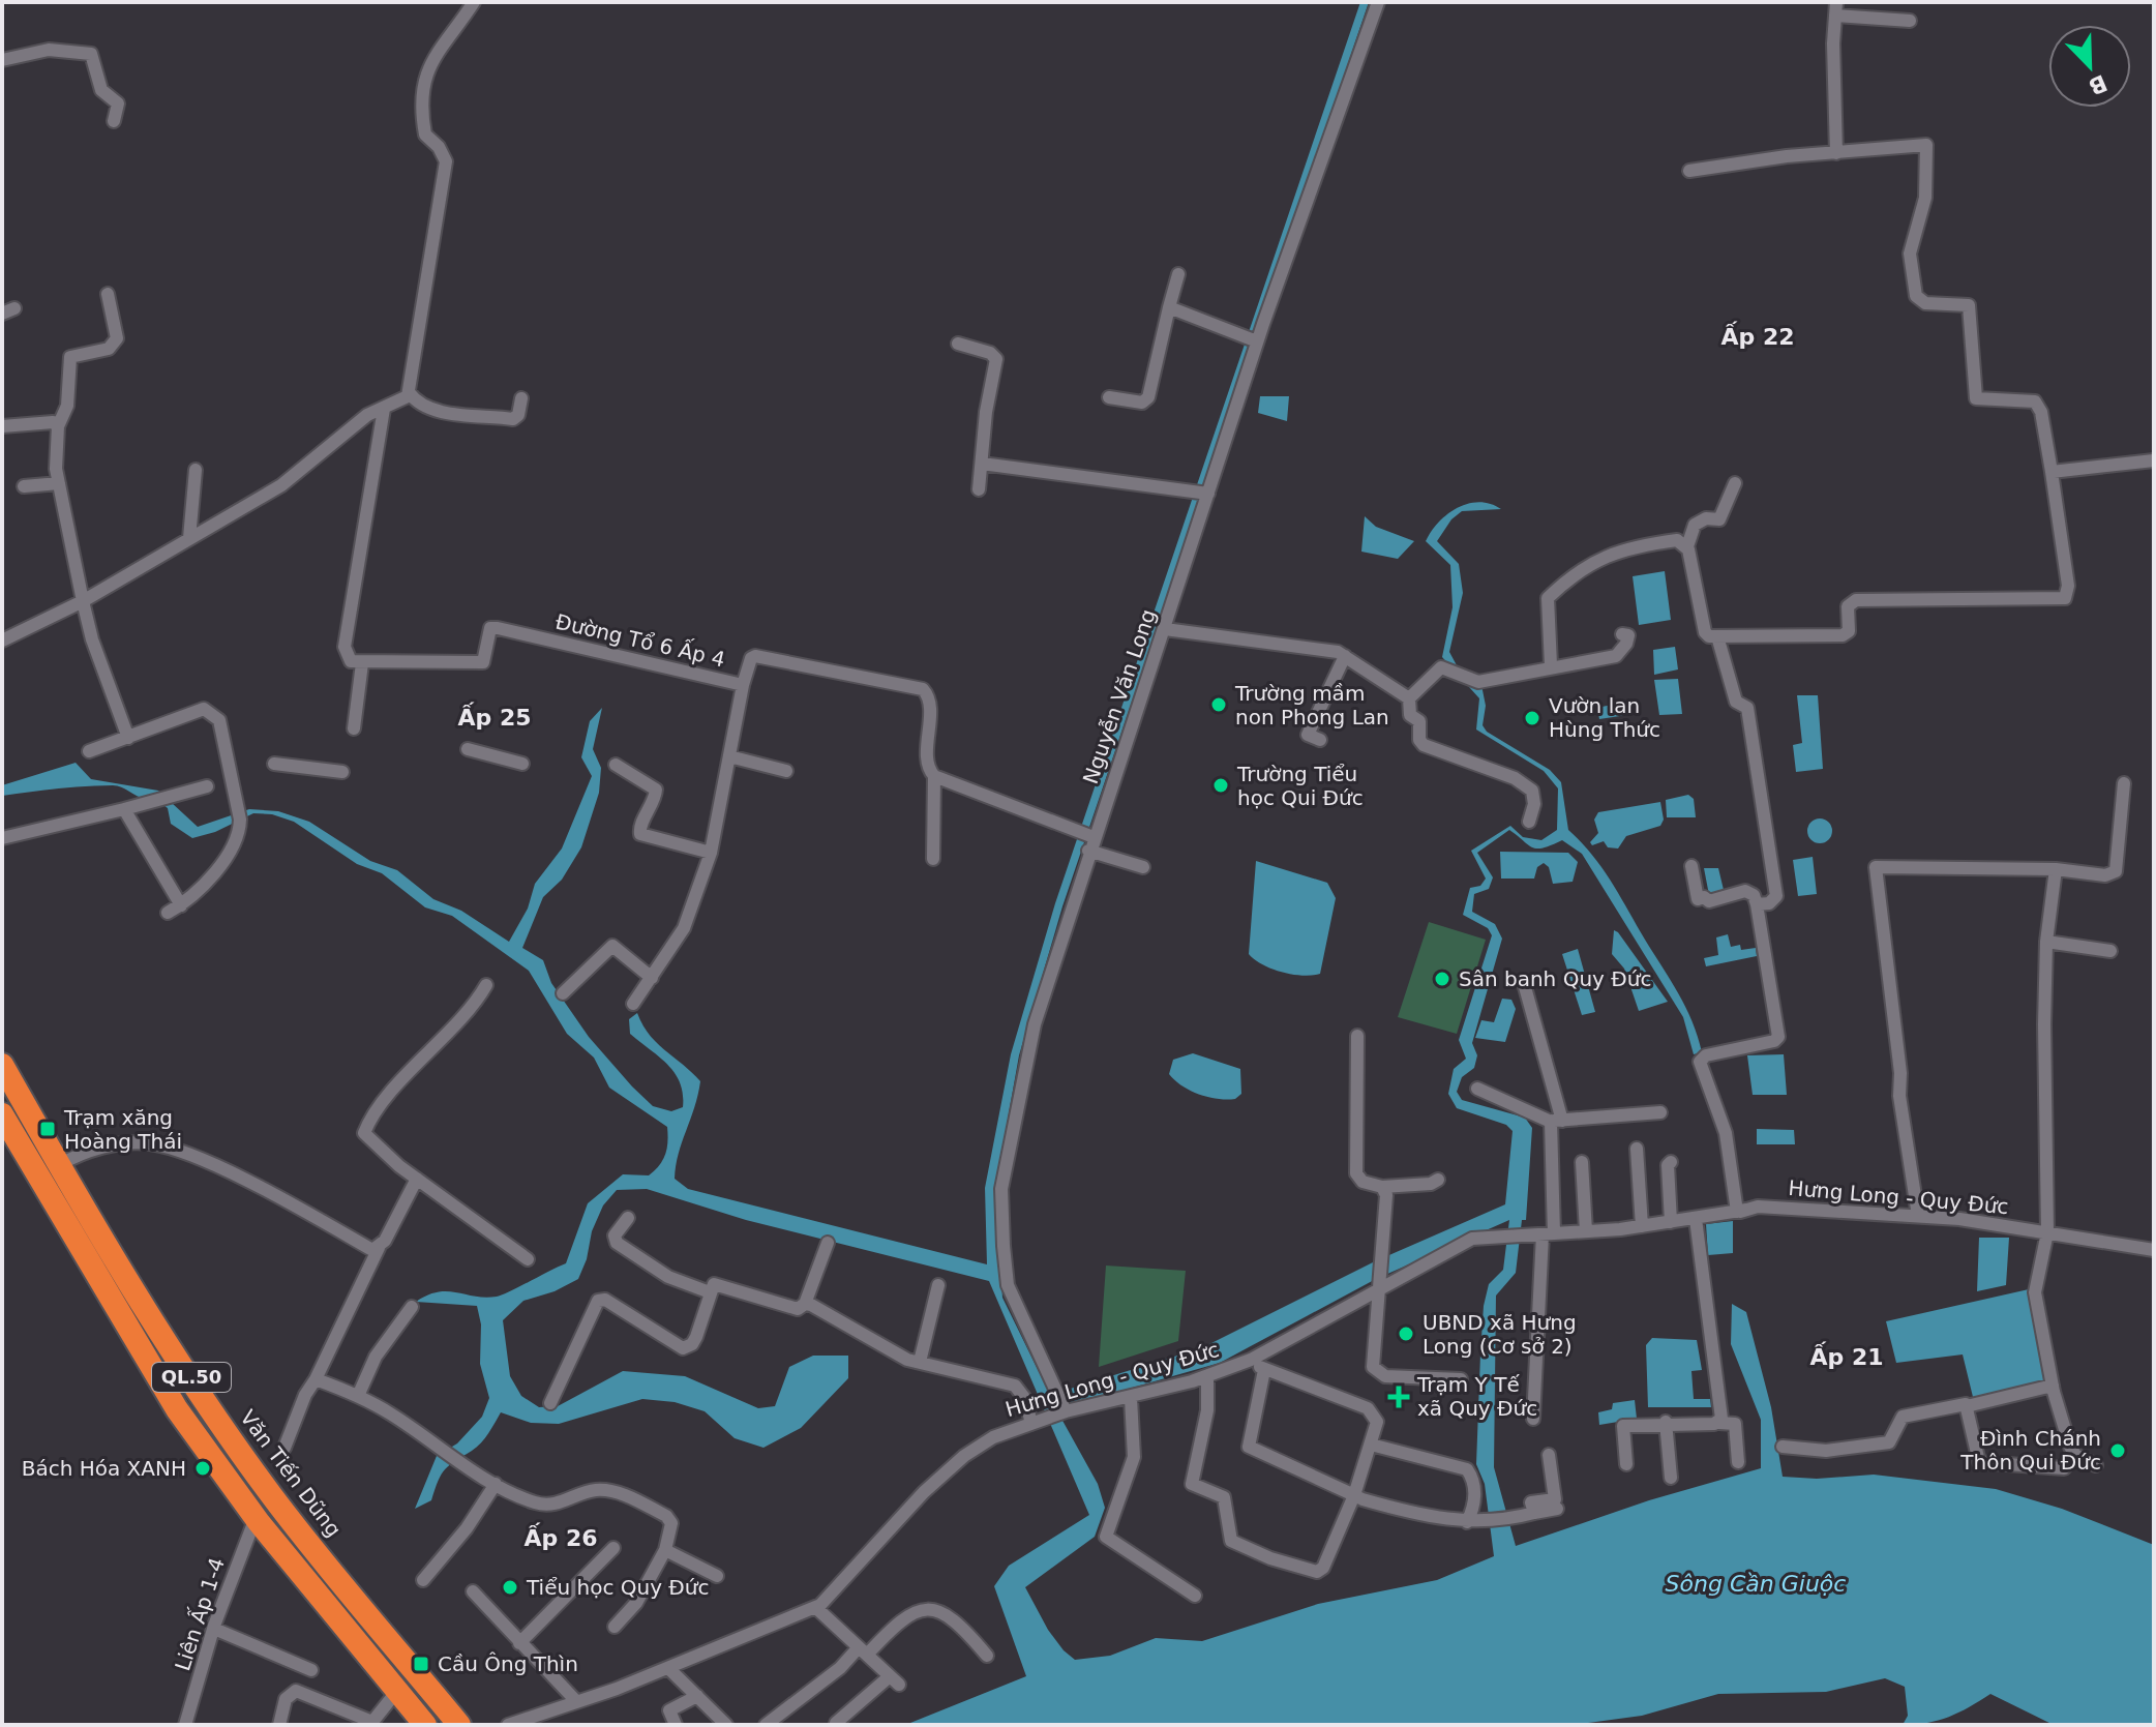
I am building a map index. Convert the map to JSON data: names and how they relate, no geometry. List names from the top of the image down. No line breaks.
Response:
{"streets":{"highway":["QL.50","Văn Tiến Dũng"],"street":["Đường Tổ 6 Ấp 4","Nguyễn Văn Long","Hưng Long - Quy Đức","Liên Ấp 1-4"]},"crossings":[["Nguyễn Văn Long","Hưng Long - Quy Đức"],["QL.50","Liên Ấp 1-4"]],"districts":["Ấp 22","Ấp 25","Ấp 21","Ấp 26"],"water":["Sông Cần Giuộc"],"places":{"other":["Trường mầm non Phong Lan","Vườn lan Hùng Thức","Trường Tiểu học Qui Đức","Sân banh Quy Đức","UBND xã Hưng Long (Cơ sở 2)","Đình Chánh Thôn Qui Đức","Bách Hóa XANH","Tiểu học Quy Đức"],"transit":["Trạm xăng Hoàng Thái","Cầu Ông Thìn"],"health":["Trạm Y Tế xã Quy Đức"]},"north":"bottom right"}
